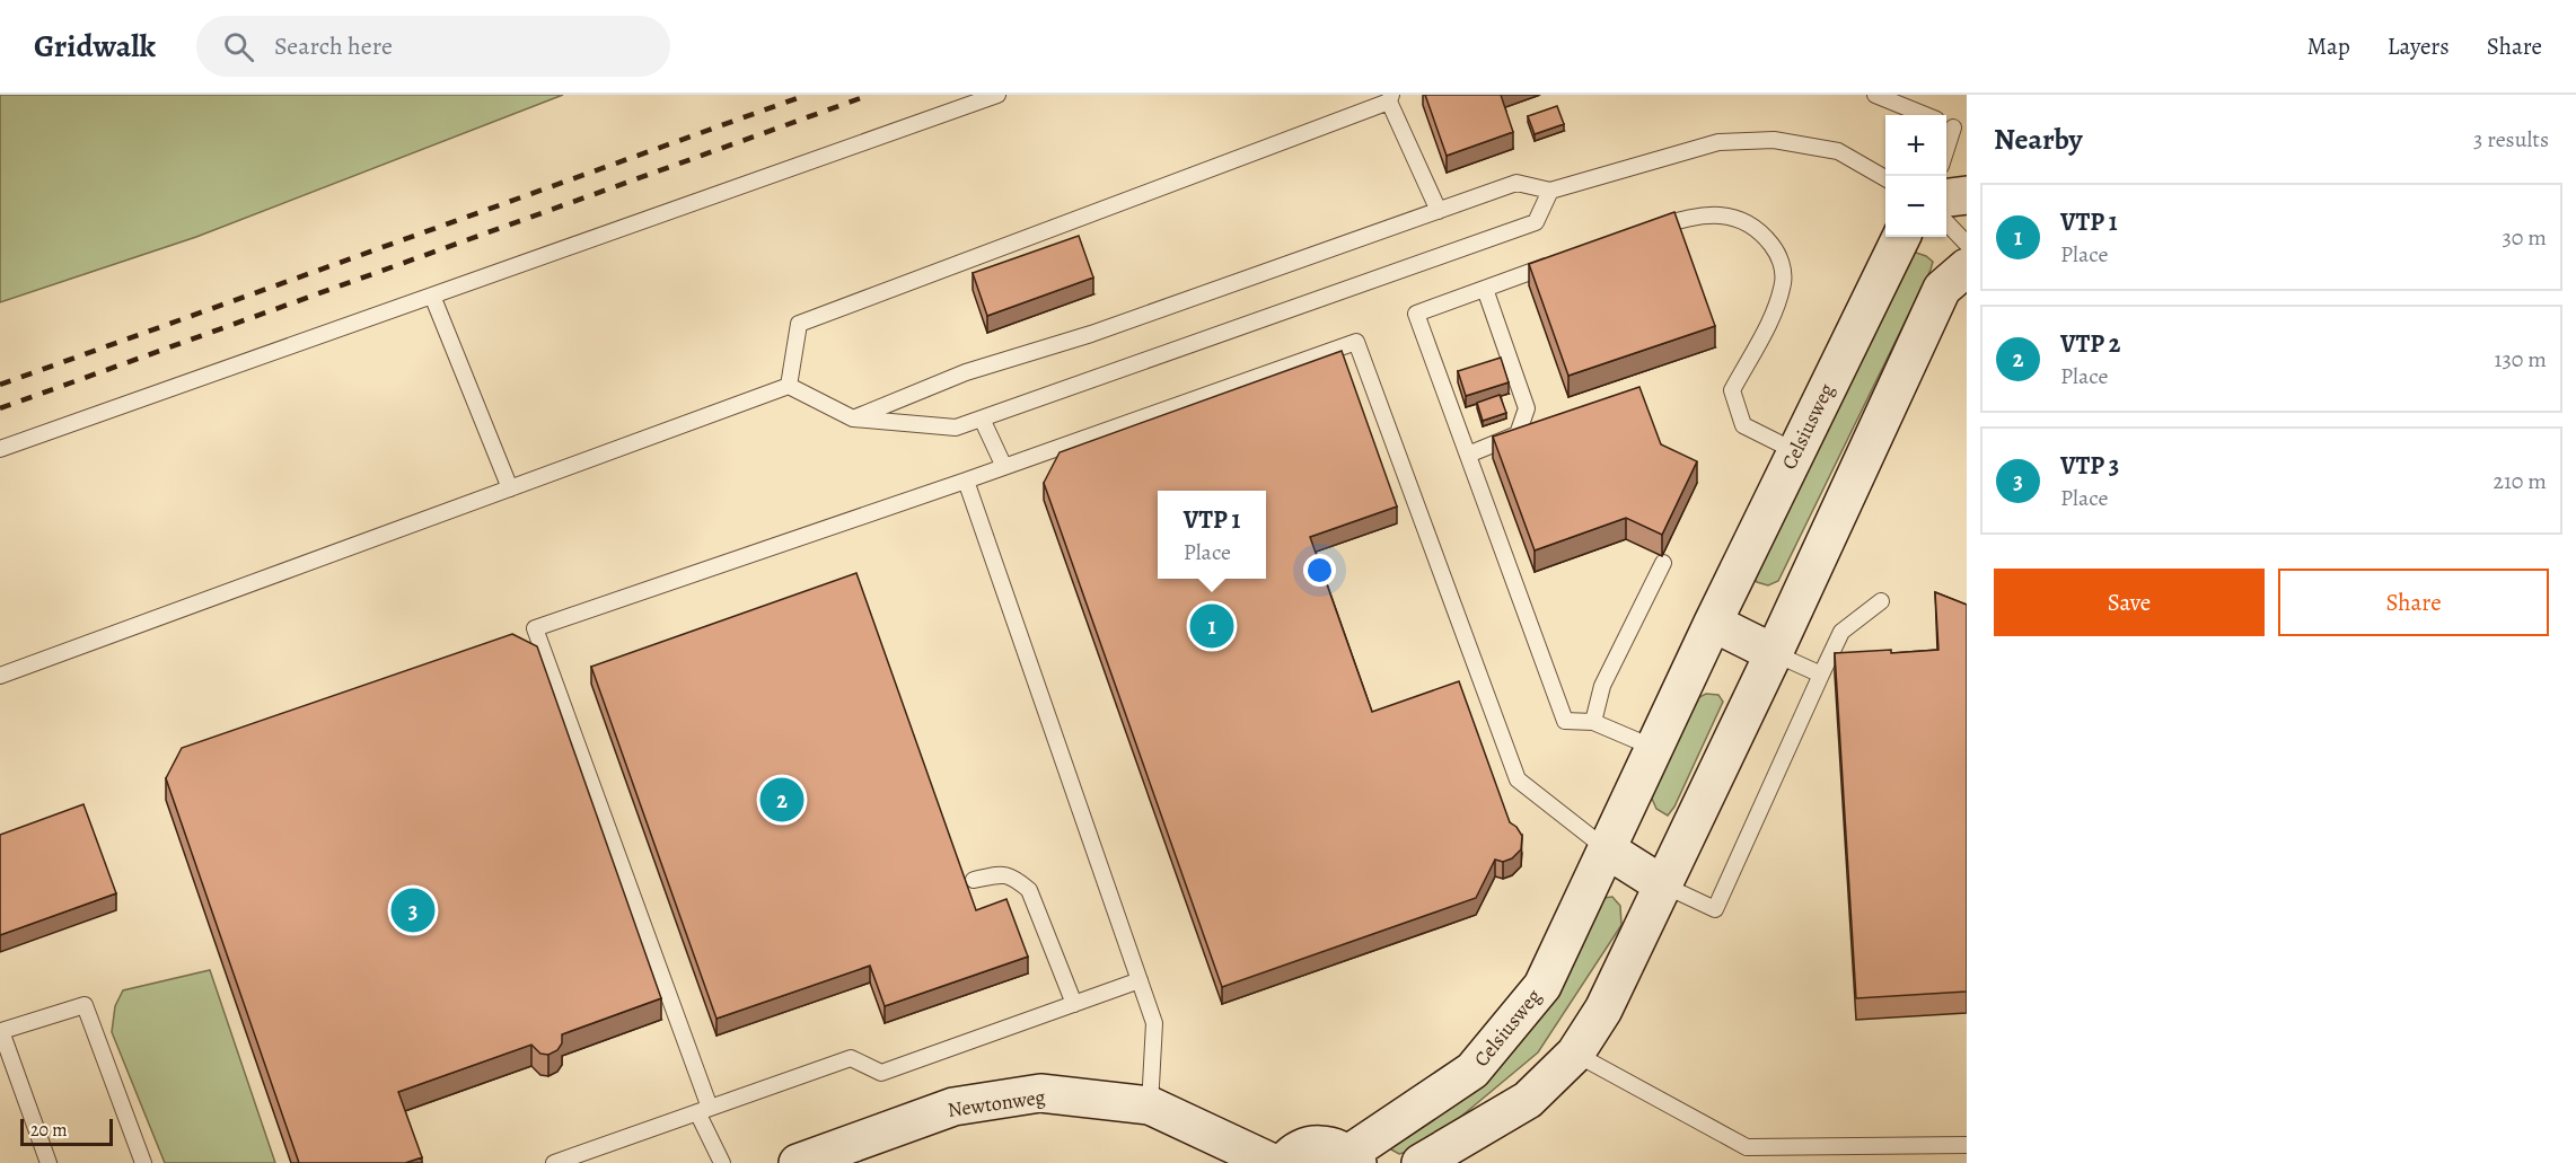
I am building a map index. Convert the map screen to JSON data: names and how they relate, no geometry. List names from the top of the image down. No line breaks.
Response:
{"streets":{"street":["Celsiusweg","Newtonweg"]},"scale_bar":"20 m","page":{"header":"Gridwalk","search":"Search here","nav":["Map","Layers","Share"],"heading":["Nearby","3 results"],"map_buttons":["+","−"],"list":[{"mark":"1","name":"VTP 1","note":"Place","value":"30 m"},{"mark":"2","name":"VTP 2","note":"Place","value":"130 m"},{"mark":"3","name":"VTP 3","note":"Place","value":"210 m"}],"popup":["VTP 1","Place"],"buttons":["Save","Share"],"pins":["1","2","3"],"scale":"20 m"}}
